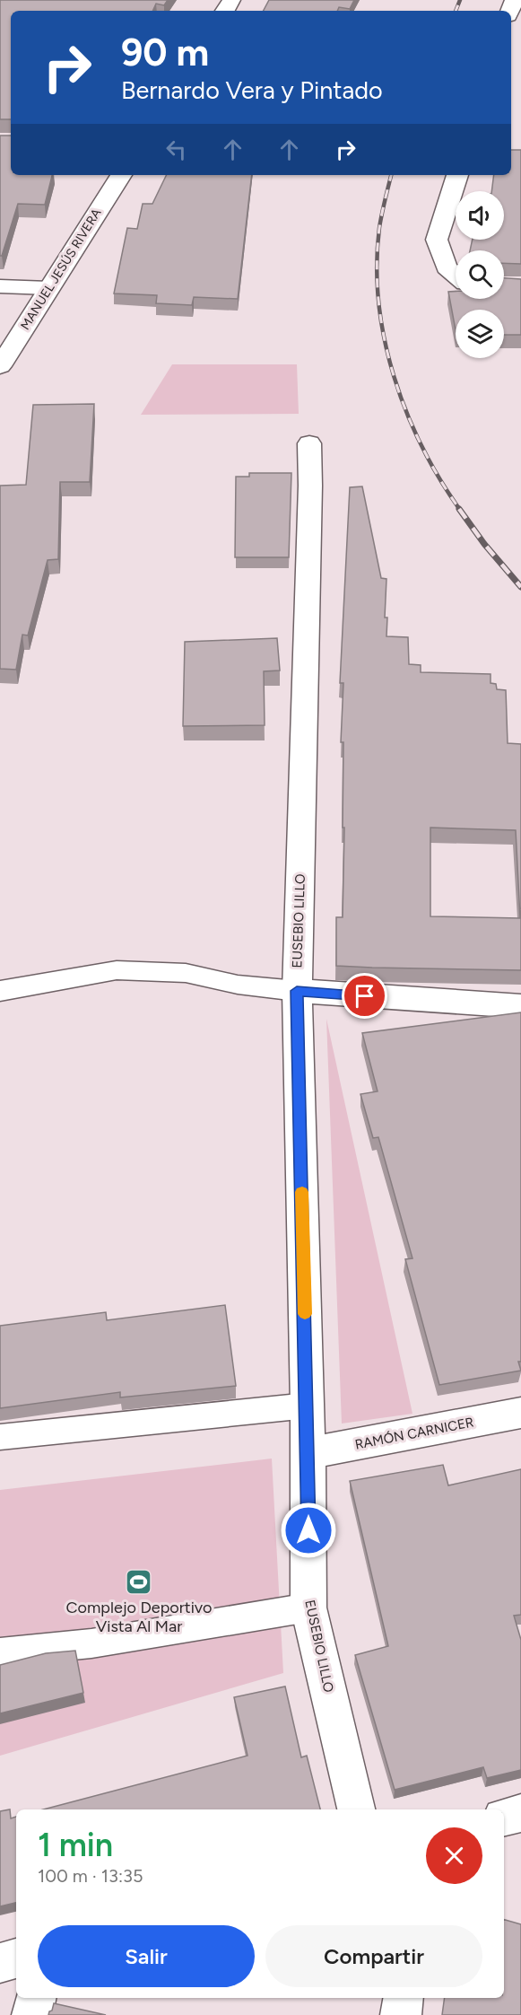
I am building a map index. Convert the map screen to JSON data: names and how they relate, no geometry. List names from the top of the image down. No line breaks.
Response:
{"streets":{"street":["MANUEL JESÚS RIVERA","EUSEBIO LILLO","RAMÓN CARNICER"]},"crossings":[["EUSEBIO LILLO","RAMÓN CARNICER"]],"places":{"sports":["Complejo Deportivo Vista Al Mar"]},"page":{"turn":["90 m","Bernardo Vera y Pintado"],"heading":["1 min","100 m · 13:35"],"buttons":["Salir","Compartir"]}}
